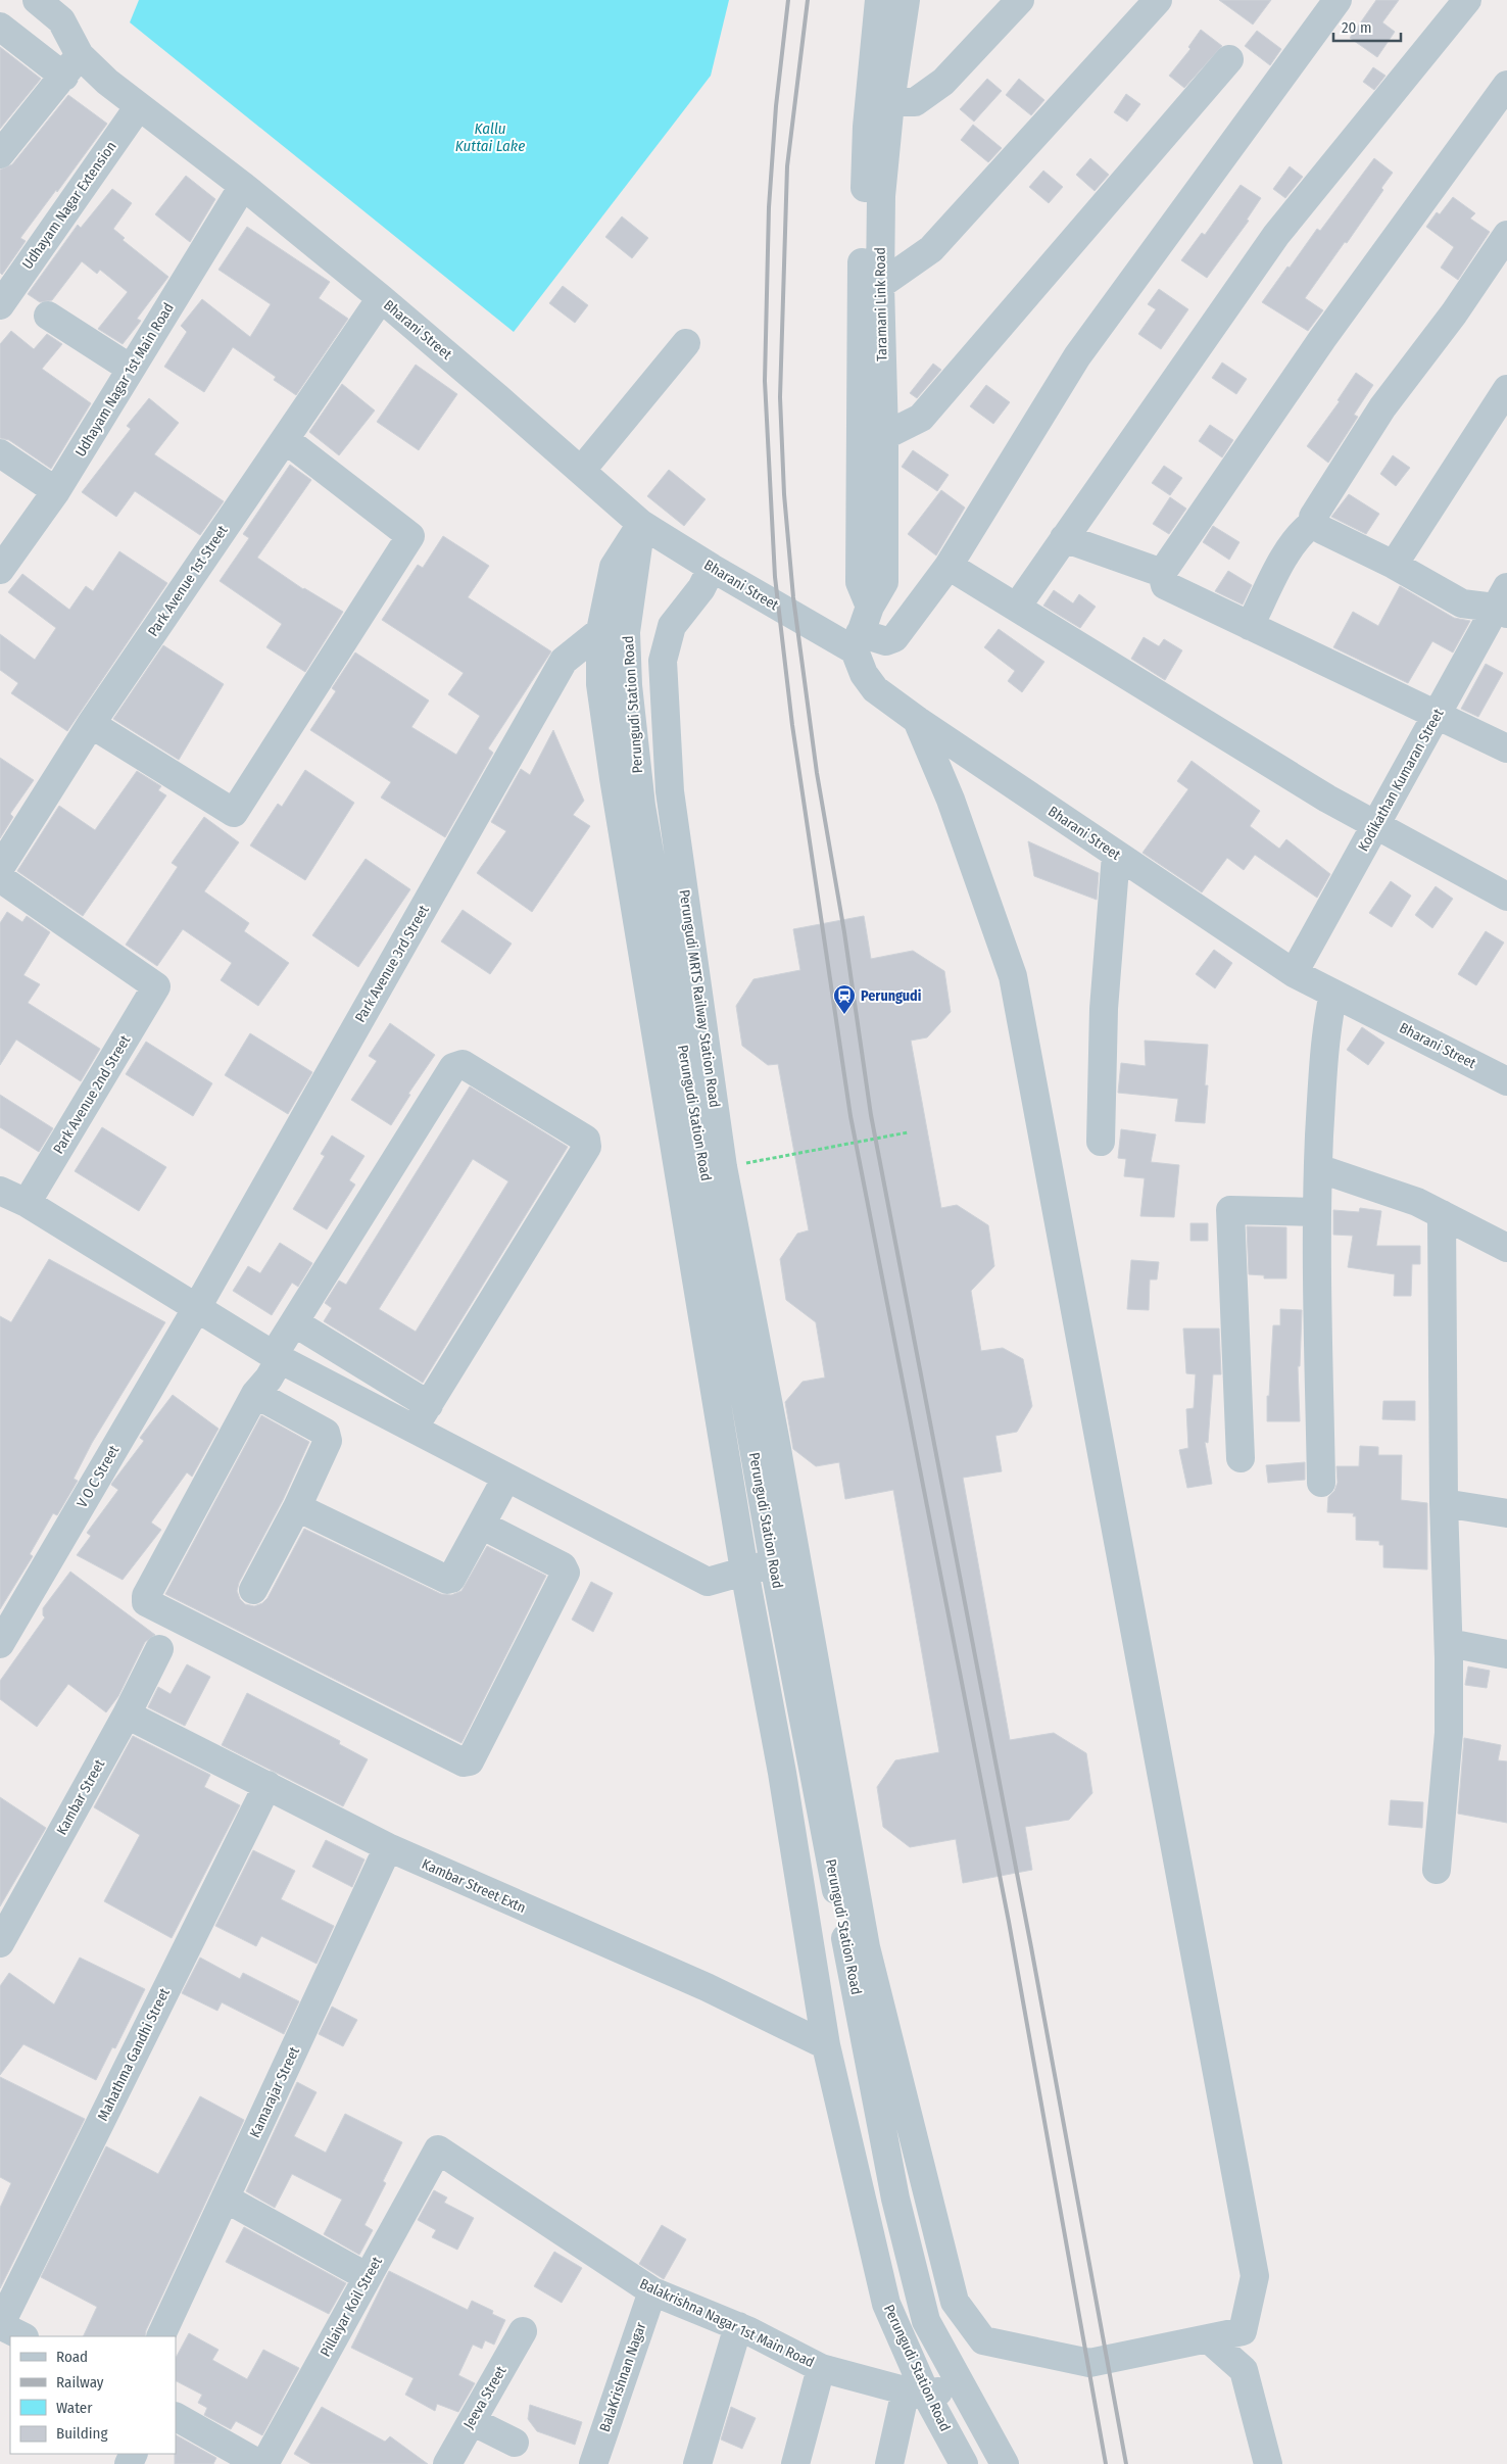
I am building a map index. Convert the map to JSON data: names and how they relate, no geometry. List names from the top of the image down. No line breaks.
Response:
{"streets":{"street":["Udhayam Nagar Extension","Taramani Link Road","Bharani Street","Udhayam Nagar 1st Main Road","Park Avenue 1st Street","Perungudi Station Road","Kodikathan Kumaran Street","Park Avenue 3rd Street","Perungudi MRTS Railway Station Road","Park Avenue 2nd Street","V O C Street","Kambar Street","Kambar Street Extn","Mahathma Gandhi Street","Kamarajar Street","Pillaiyar Koil Street","Balakrishna Nagar 1st Main Road","BalaKrishnan Nagar","Jeeva Street"]},"crossings":[["Udhayam Nagar Extension","Bharani Street"],["Taramani Link Road","Bharani Street"],["Bharani Street","Udhayam Nagar 1st Main Road"],["Bharani Street","Park Avenue 1st Street"],["Bharani Street","Perungudi Station Road"],["Bharani Street","Kodikathan Kumaran Street"],["Bharani Street","Perungudi MRTS Railway Station Road"],["Perungudi Station Road","Park Avenue 3rd Street"],["Perungudi Station Road","Perungudi MRTS Railway Station Road"],["Perungudi Station Road","Kambar Street Extn"],["Perungudi Station Road","Balakrishna Nagar 1st Main Road"],["Park Avenue 3rd Street","V O C Street"],["Kambar Street","Kambar Street Extn"],["Kambar Street Extn","Mahathma Gandhi Street"],["Kambar Street Extn","Kamarajar Street"],["Pillaiyar Koil Street","Balakrishna Nagar 1st Main Road"],["Balakrishna Nagar 1st Main Road","BalaKrishnan Nagar"]],"water":["Kallu Kuttai Lake"],"places":{"station":["Perungudi"]},"legend":["Road","Railway","Water","Building"],"scale_bar":"20 m"}
